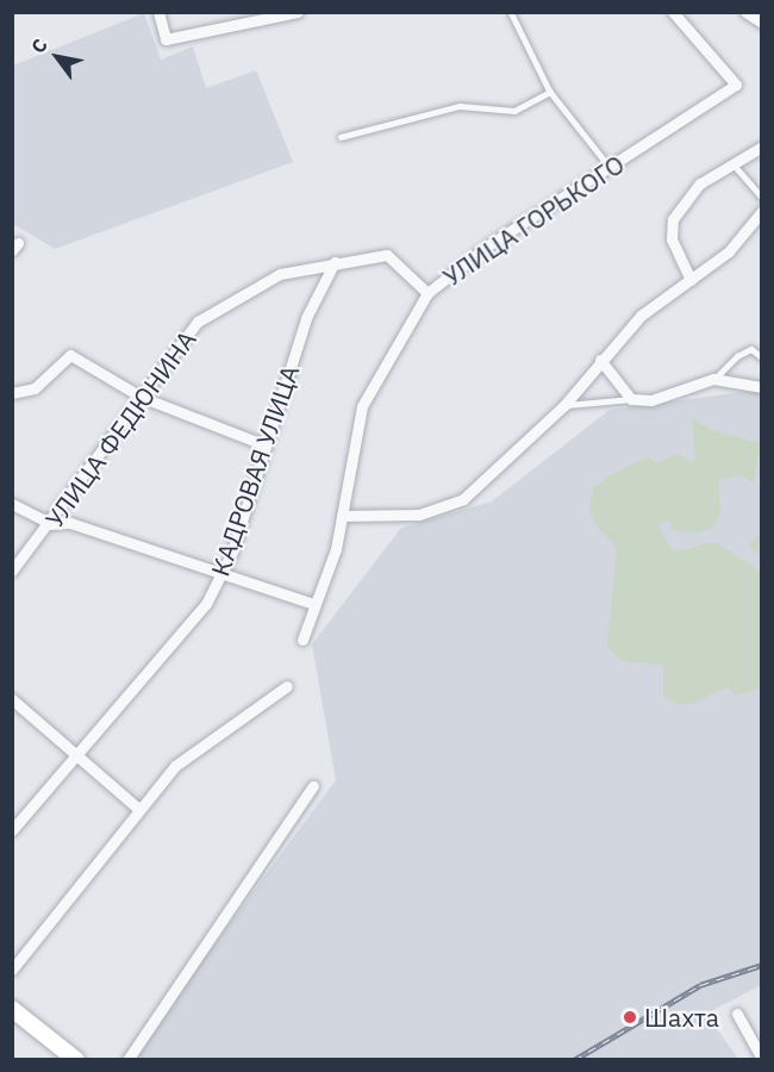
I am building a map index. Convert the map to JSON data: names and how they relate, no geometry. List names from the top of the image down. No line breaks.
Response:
{"streets":{"street":["УЛИЦА ГОРЬКОГО","УЛИЦА ФЕДЮНИНА","КАДРОВАЯ УЛИЦА"]},"crossings":[["УЛИЦА ГОРЬКОГО","УЛИЦА ФЕДЮНИНА"],["УЛИЦА ФЕДЮНИНА","КАДРОВАЯ УЛИЦА"]],"places":["Шахта"],"north":"top left"}
